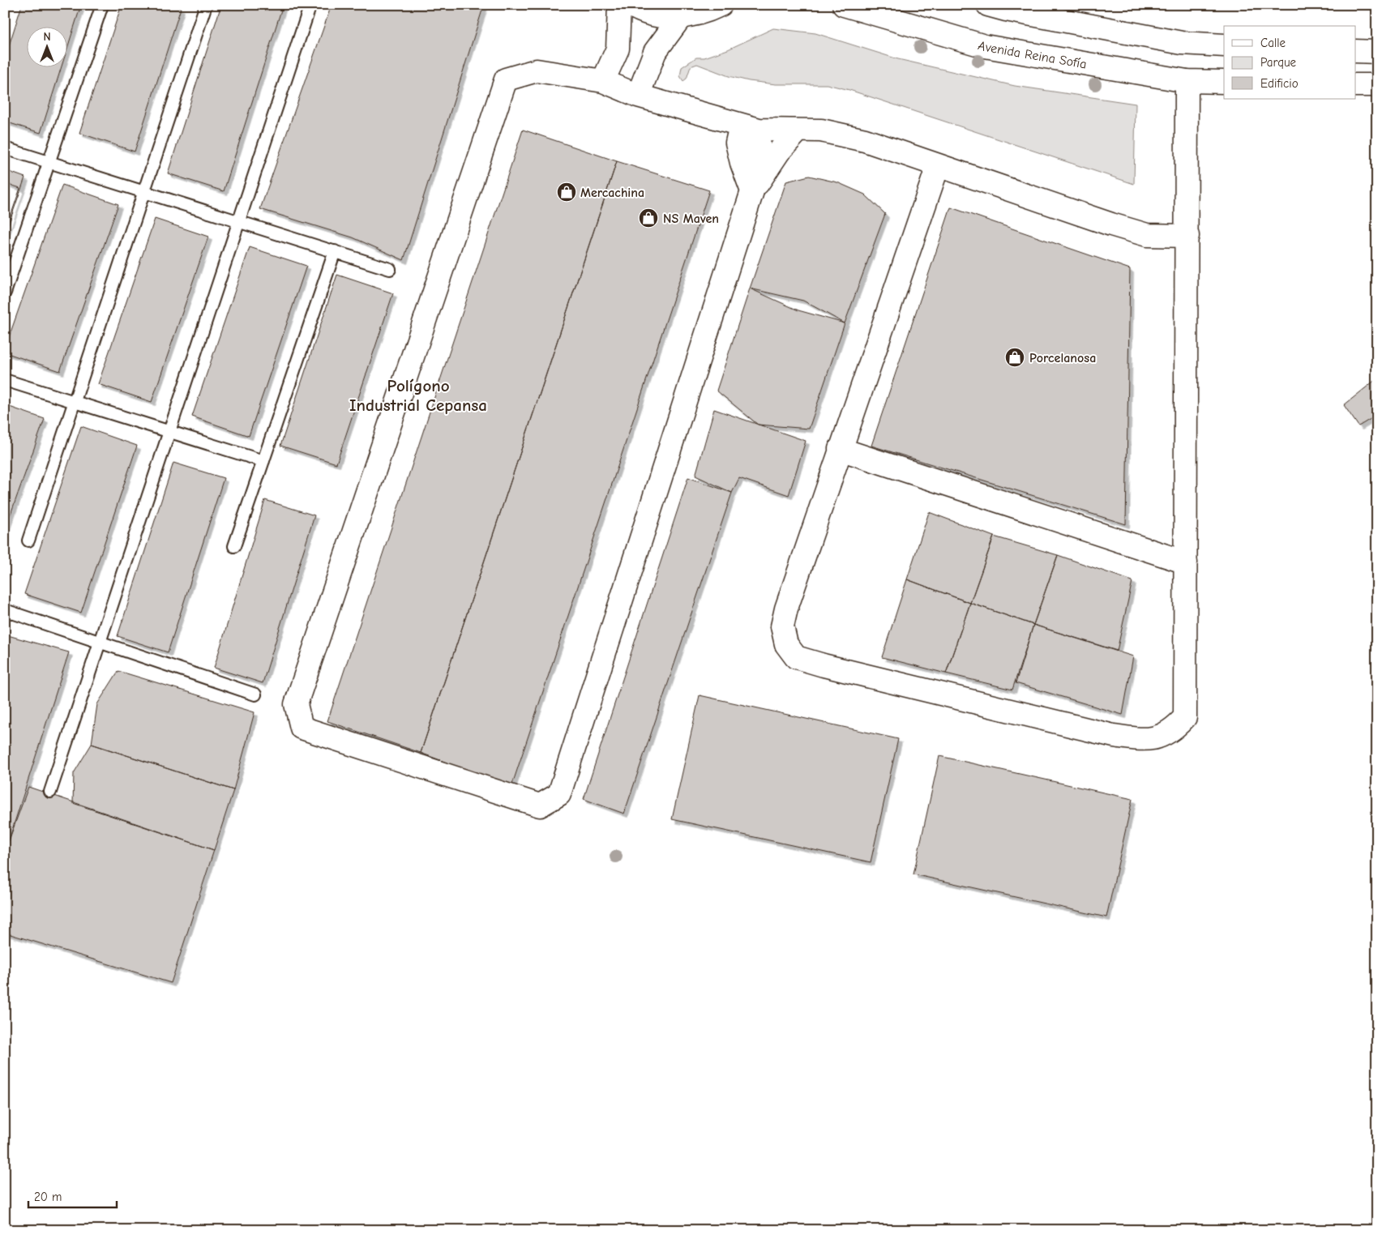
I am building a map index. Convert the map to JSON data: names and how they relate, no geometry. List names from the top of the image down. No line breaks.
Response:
{"streets":{"main road":["Avenida Reina Sofía"]},"districts":["Polígono Industrial Cepansa"],"places":{"shop":["Mercachina","NS Maven","Porcelanosa"]},"legend":["Calle","Parque","Edificio"],"scale_bar":"20 m","north":"top"}
